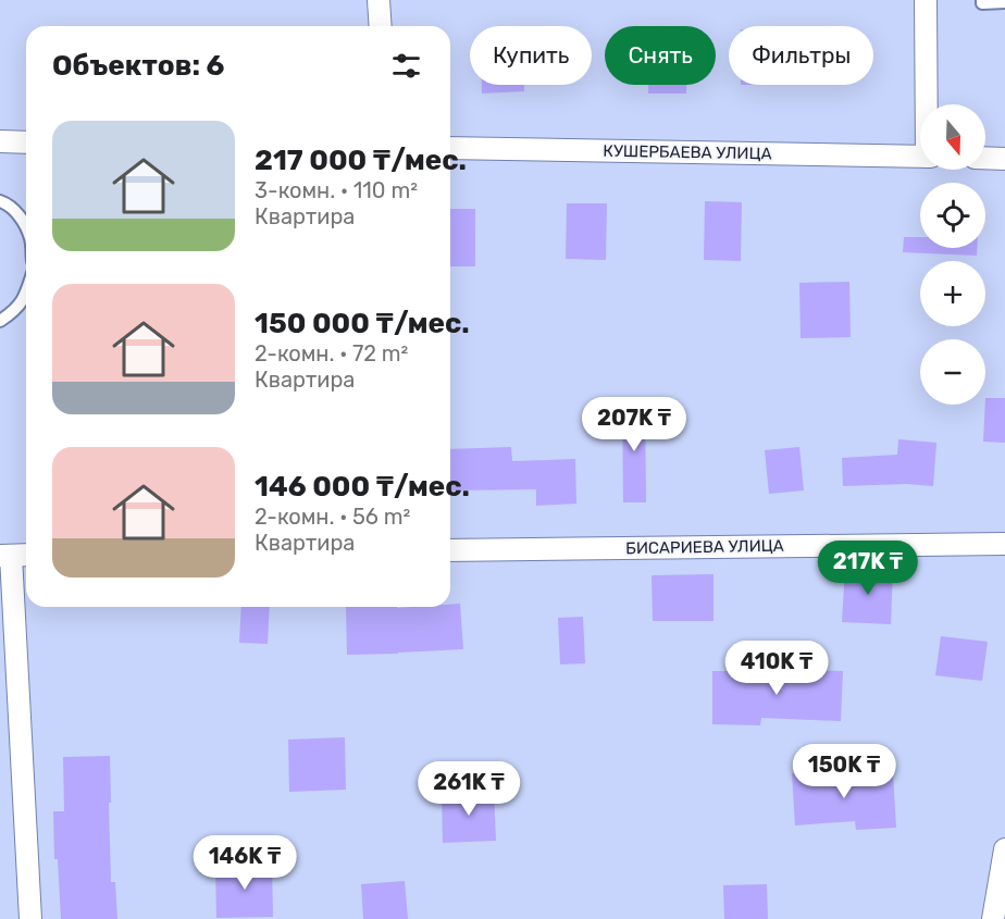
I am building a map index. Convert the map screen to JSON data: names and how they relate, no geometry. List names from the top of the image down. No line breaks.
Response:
{"streets":{"street":["КУШЕРБАЕВА УЛИЦА","БИСАРИЕВА УЛИЦА"]},"north":"bottom","page":{"chip":["Купить","Снять","Фильтры"],"heading":"Объектов: 6","map_buttons":["+","−"],"list":[{"name":"217 000 ₸/мес.","note":"3-комн. · 110 m² · Квартира"},{"name":"150 000 ₸/мес.","note":"2-комн. · 72 m² · Квартира"},{"name":"146 000 ₸/мес.","note":"2-комн. · 56 m² · Квартира"}],"price":["207K ₸","217K ₸","410K ₸","150K ₸","261K ₸","146K ₸"]}}
